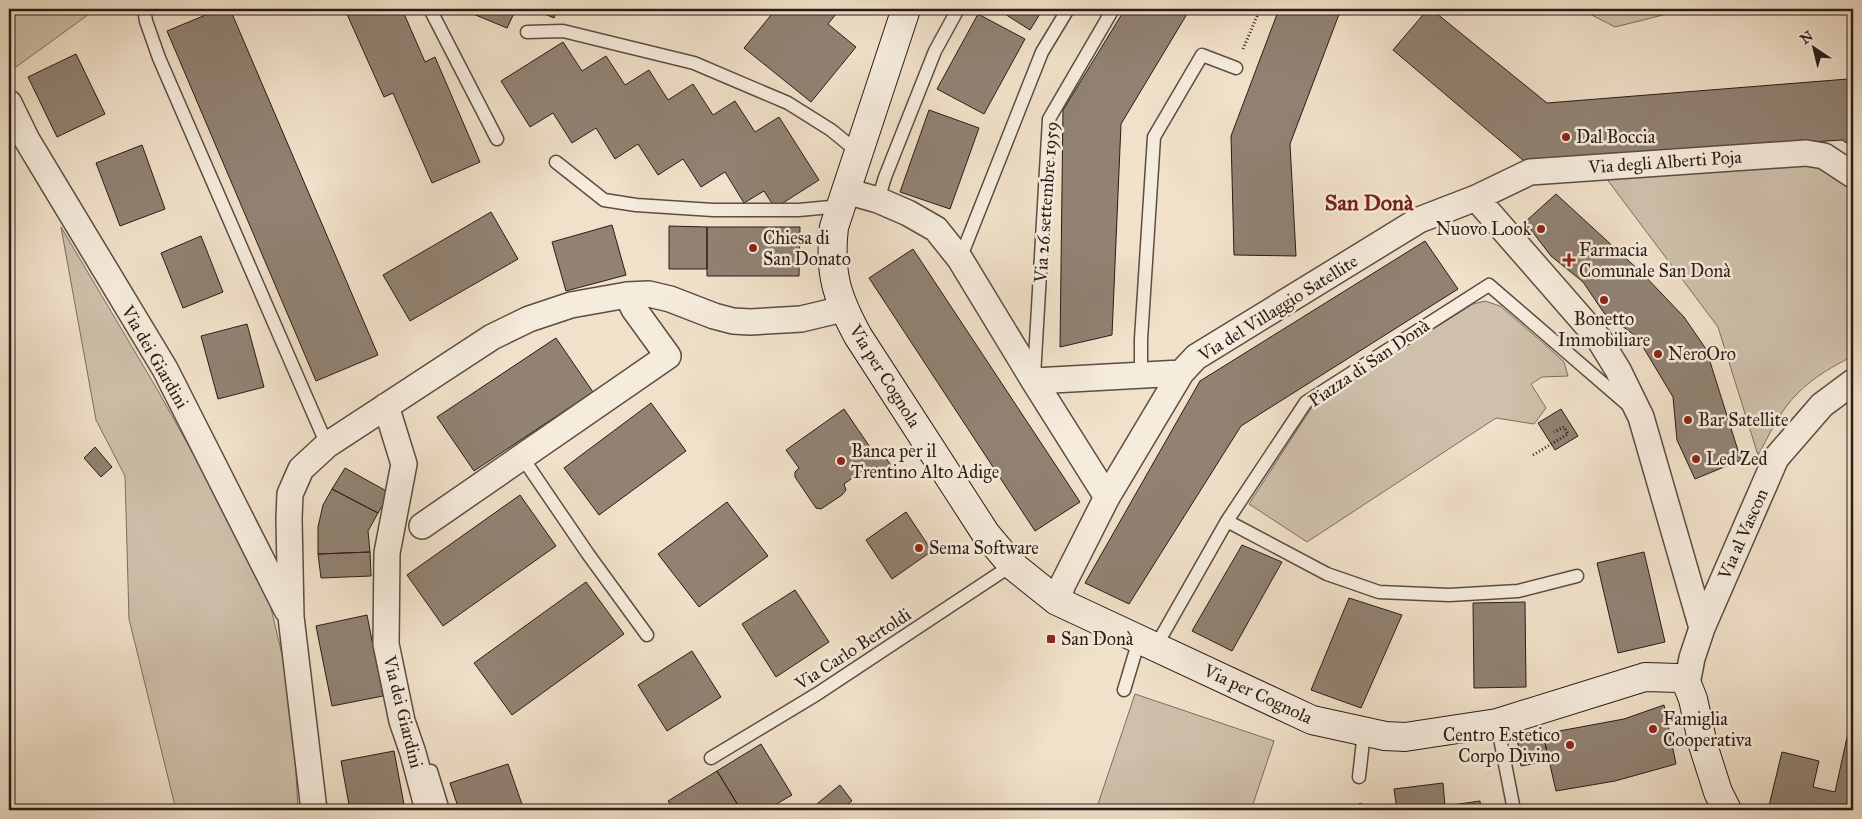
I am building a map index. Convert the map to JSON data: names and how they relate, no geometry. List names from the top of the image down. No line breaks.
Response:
{"streets":{"main road":["Via per Cognola"],"street":["Via degli Alberti Poja","Via del Villaggio Satellite","Via dei Giardini","Via al Vascon"],"lane":["Via 26 settembre 1959","Piazza di San Donà","Via Carlo Bertoldi"]},"crossings":[["Via degli Alberti Poja","Via del Villaggio Satellite"],["Via del Villaggio Satellite","Via per Cognola"],["Via dei Giardini","Via per Cognola"],["Via per Cognola","Via al Vascon"],["Via per Cognola","Via Carlo Bertoldi"]],"districts":["San Donà"],"places":{"other":["Dal Boccia","Nuovo Look","Chiesa di San Donato","Bonetto Immobiliare","NeroOro","Bar Satellite","Led Zed","Banca per il Trentino Alto Adige","Sema Software","Famiglia Cooperativa","Centro Estetico Corpo Divino"],"health":["Farmacia Comunale San Donà"],"transit":["San Donà"]},"north":"top left"}
